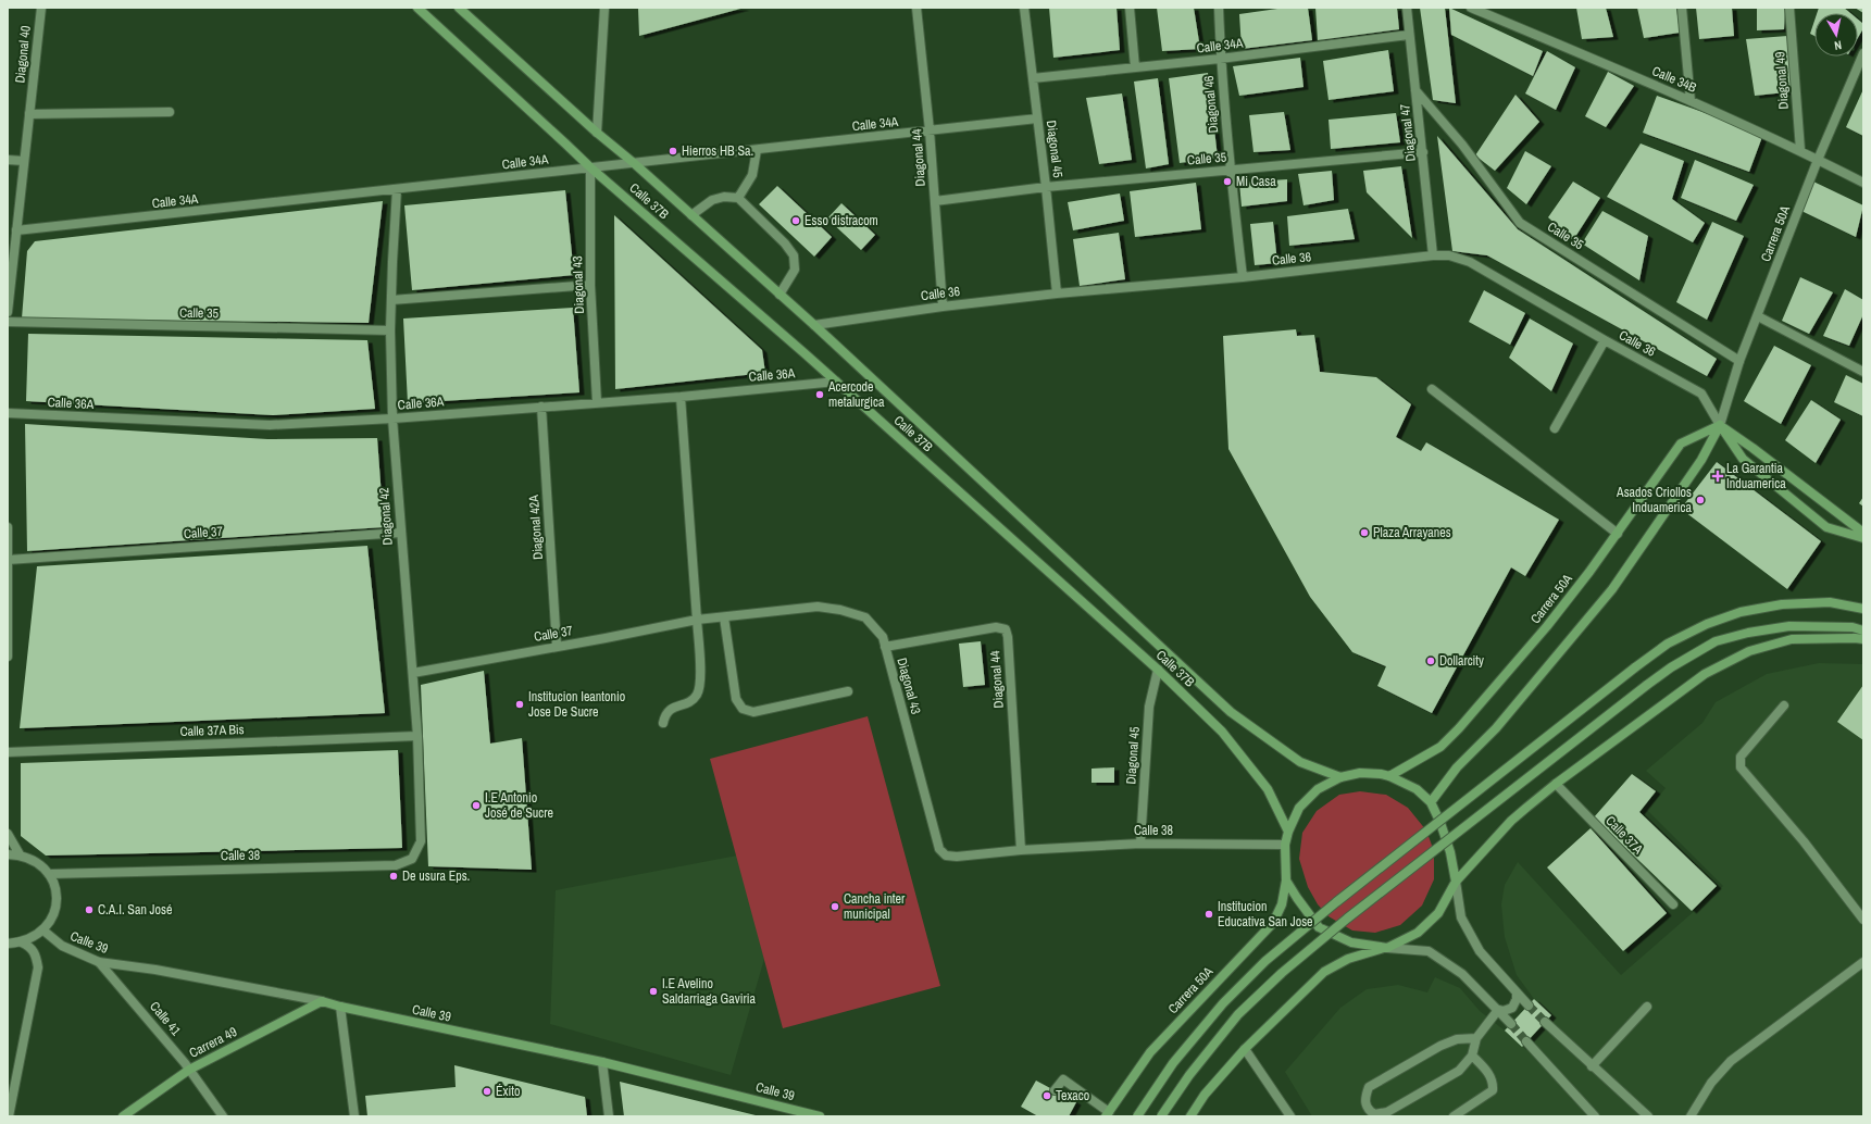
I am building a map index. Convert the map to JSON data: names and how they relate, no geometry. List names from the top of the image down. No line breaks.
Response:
{"streets":{"main road":["Calle 37B","Carrera 50A","Calle 36","Calle 39","Carrera 49"],"street":["Calle 34A","Diagonal 40","Calle 34B","Diagonal 49","Diagonal 46","Diagonal 47","Diagonal 45","Diagonal 44","Calle 35","Diagonal 43","Calle 36A","Diagonal 42","Diagonal 42A","Calle 37","Calle 37A Bis","Calle 38","Calle 37A","Calle 41"]},"crossings":[["Calle 34A","Diagonal 40"],["Calle 34A","Diagonal 46"],["Calle 34A","Diagonal 47"],["Calle 34A","Diagonal 45"],["Calle 34A","Diagonal 44"],["Calle 34A","Calle 37B"],["Calle 34A","Diagonal 43"],["Calle 34A","Diagonal 42"],["Calle 34B","Diagonal 49"],["Calle 34B","Carrera 50A"],["Diagonal 46","Calle 35"],["Diagonal 46","Calle 36"],["Diagonal 47","Calle 35"],["Diagonal 47","Calle 36"],["Diagonal 45","Calle 35"],["Diagonal 45","Calle 37B"],["Diagonal 45","Calle 36"],["Diagonal 45","Calle 38"],["Diagonal 44","Calle 35"],["Diagonal 44","Calle 36"],["Diagonal 44","Diagonal 43"],["Diagonal 44","Calle 38"],["Calle 35","Carrera 50A"],["Calle 35","Diagonal 42"],["Calle 37B","Calle 36"],["Calle 37B","Diagonal 43"],["Calle 37B","Calle 36A"],["Carrera 50A","Calle 36"],["Diagonal 43","Calle 36A"],["Diagonal 43","Calle 37"],["Diagonal 43","Calle 38"],["Calle 36A","Diagonal 42"],["Calle 36A","Diagonal 42A"],["Diagonal 42","Calle 37"],["Diagonal 42","Calle 37A Bis"],["Diagonal 42","Calle 38"],["Diagonal 42A","Calle 37"],["Calle 39","Calle 41"],["Calle 39","Carrera 49"],["Calle 41","Carrera 49"]],"places":{"other":["Hierros HB Sa.","Mi Casa","Esso distracom","Acercode metalurgica","Asados Criollos Induamerica","Plaza Arrayanes","Dollarcity","Institucion Ieantonio Jose De Sucre","I.E Antonio José de Sucre","De usura Eps.","Cancha inter municipal","C.A.I. San José","Institucion Educativa San Jose","I.E Avelino Saldarriaga Gaviria","Éxito","Texaco"],"health":["La Garantia Induamerica"]},"north":"bottom"}
